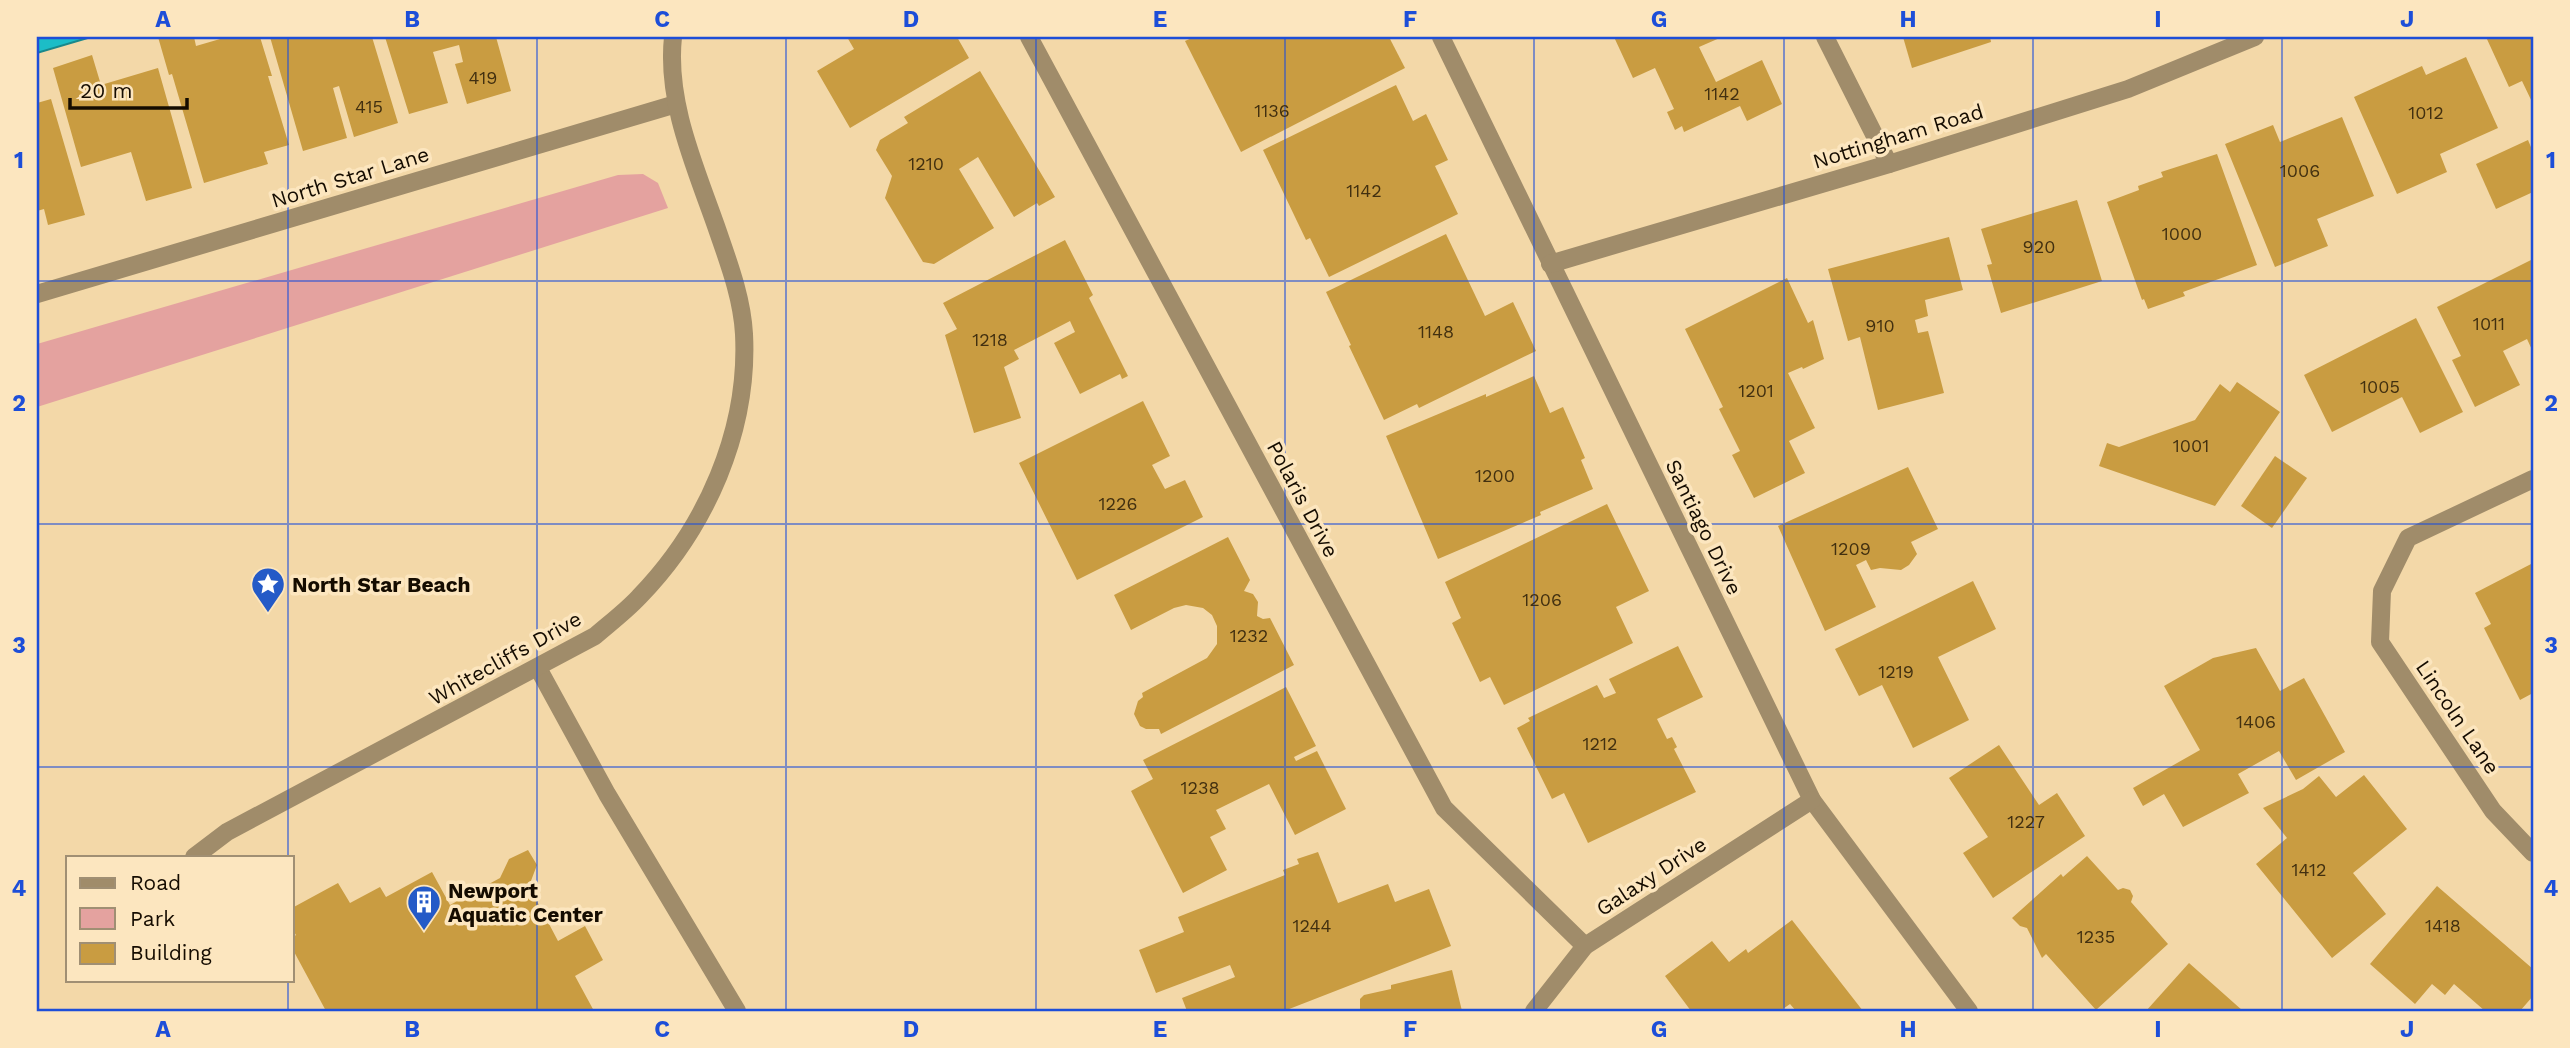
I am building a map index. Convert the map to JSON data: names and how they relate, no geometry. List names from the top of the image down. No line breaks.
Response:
{"streets":{"street":["Nottingham Road","North Star Lane","Polaris Drive","Santiago Drive","Whitecliffs Drive","Lincoln Lane","Galaxy Drive"]},"crossings":[["Nottingham Road","Santiago Drive"],["North Star Lane","Whitecliffs Drive"],["Polaris Drive","Galaxy Drive"],["Santiago Drive","Galaxy Drive"]],"places":{"place":["North Star Beach"],"building":["Newport Aquatic Center"]},"house_numbers":["419","1142","415","1136","1012","1210","1006","1142","1000","920","1011","910","1148","1218","1005","1201","1001","1200","1226","1209","1206","1232","1219","1406","1212","1238","1227","1412","1244","1418","1235"],"legend":["Road","Park","Building"],"scale_bar":"20 m","grid":{"columns":["A","B","C","D","E","F","G","H","I","J"],"rows":["1","2","3","4"]}}
